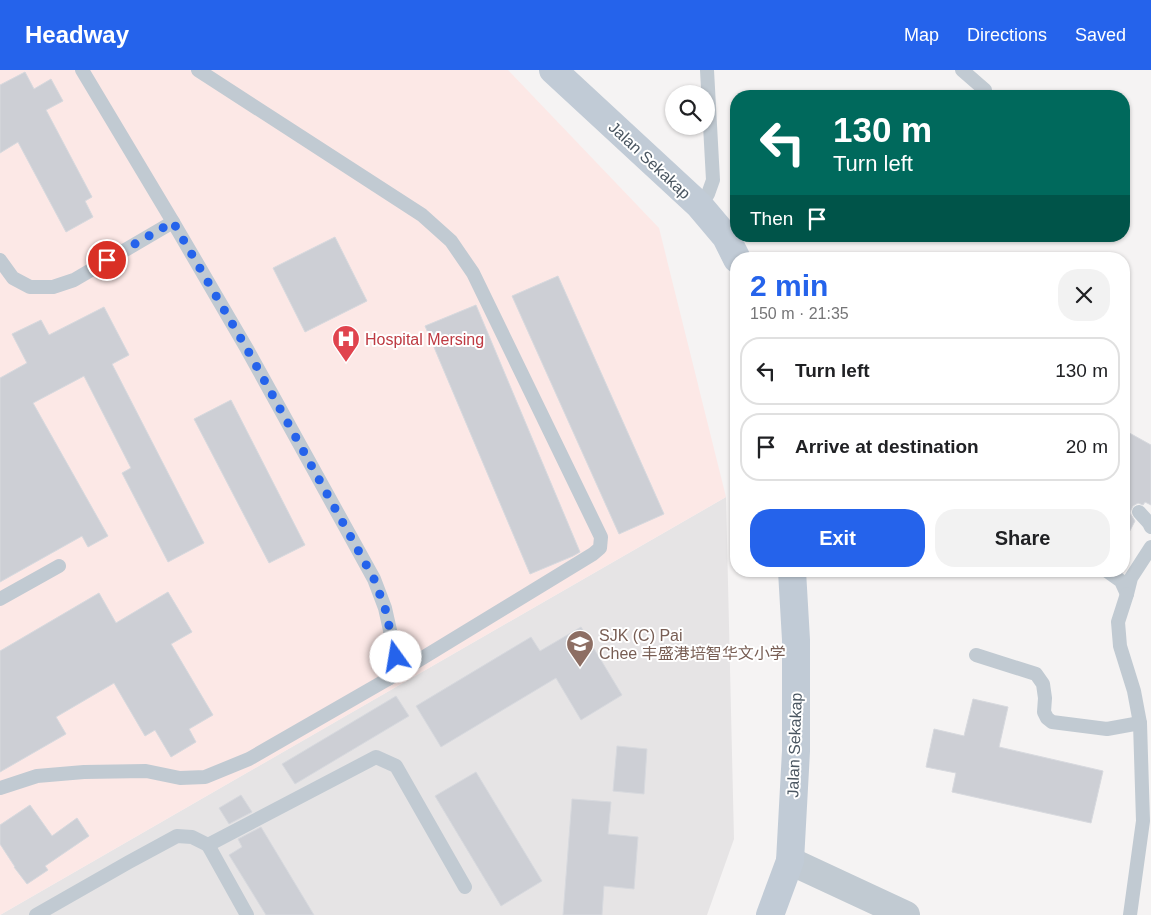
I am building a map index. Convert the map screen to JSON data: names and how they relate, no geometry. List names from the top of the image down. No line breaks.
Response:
{"streets":{"street":["Jalan Sekakap"]},"places":{"hospital":["Hospital Mersing"],"school or university":["SJK (C) Pai Chee 丰盛港培智华文小学"]},"page":{"header":"Headway","nav":["Map","Directions","Saved"],"turn":["130 m","Turn left"],"then":"Then","heading":["2 min","150 m · 21:35"],"list":[{"name":"Turn left","value":"130 m"},{"name":"Arrive at destination","value":"20 m"}],"buttons":["Exit","Share"]}}
